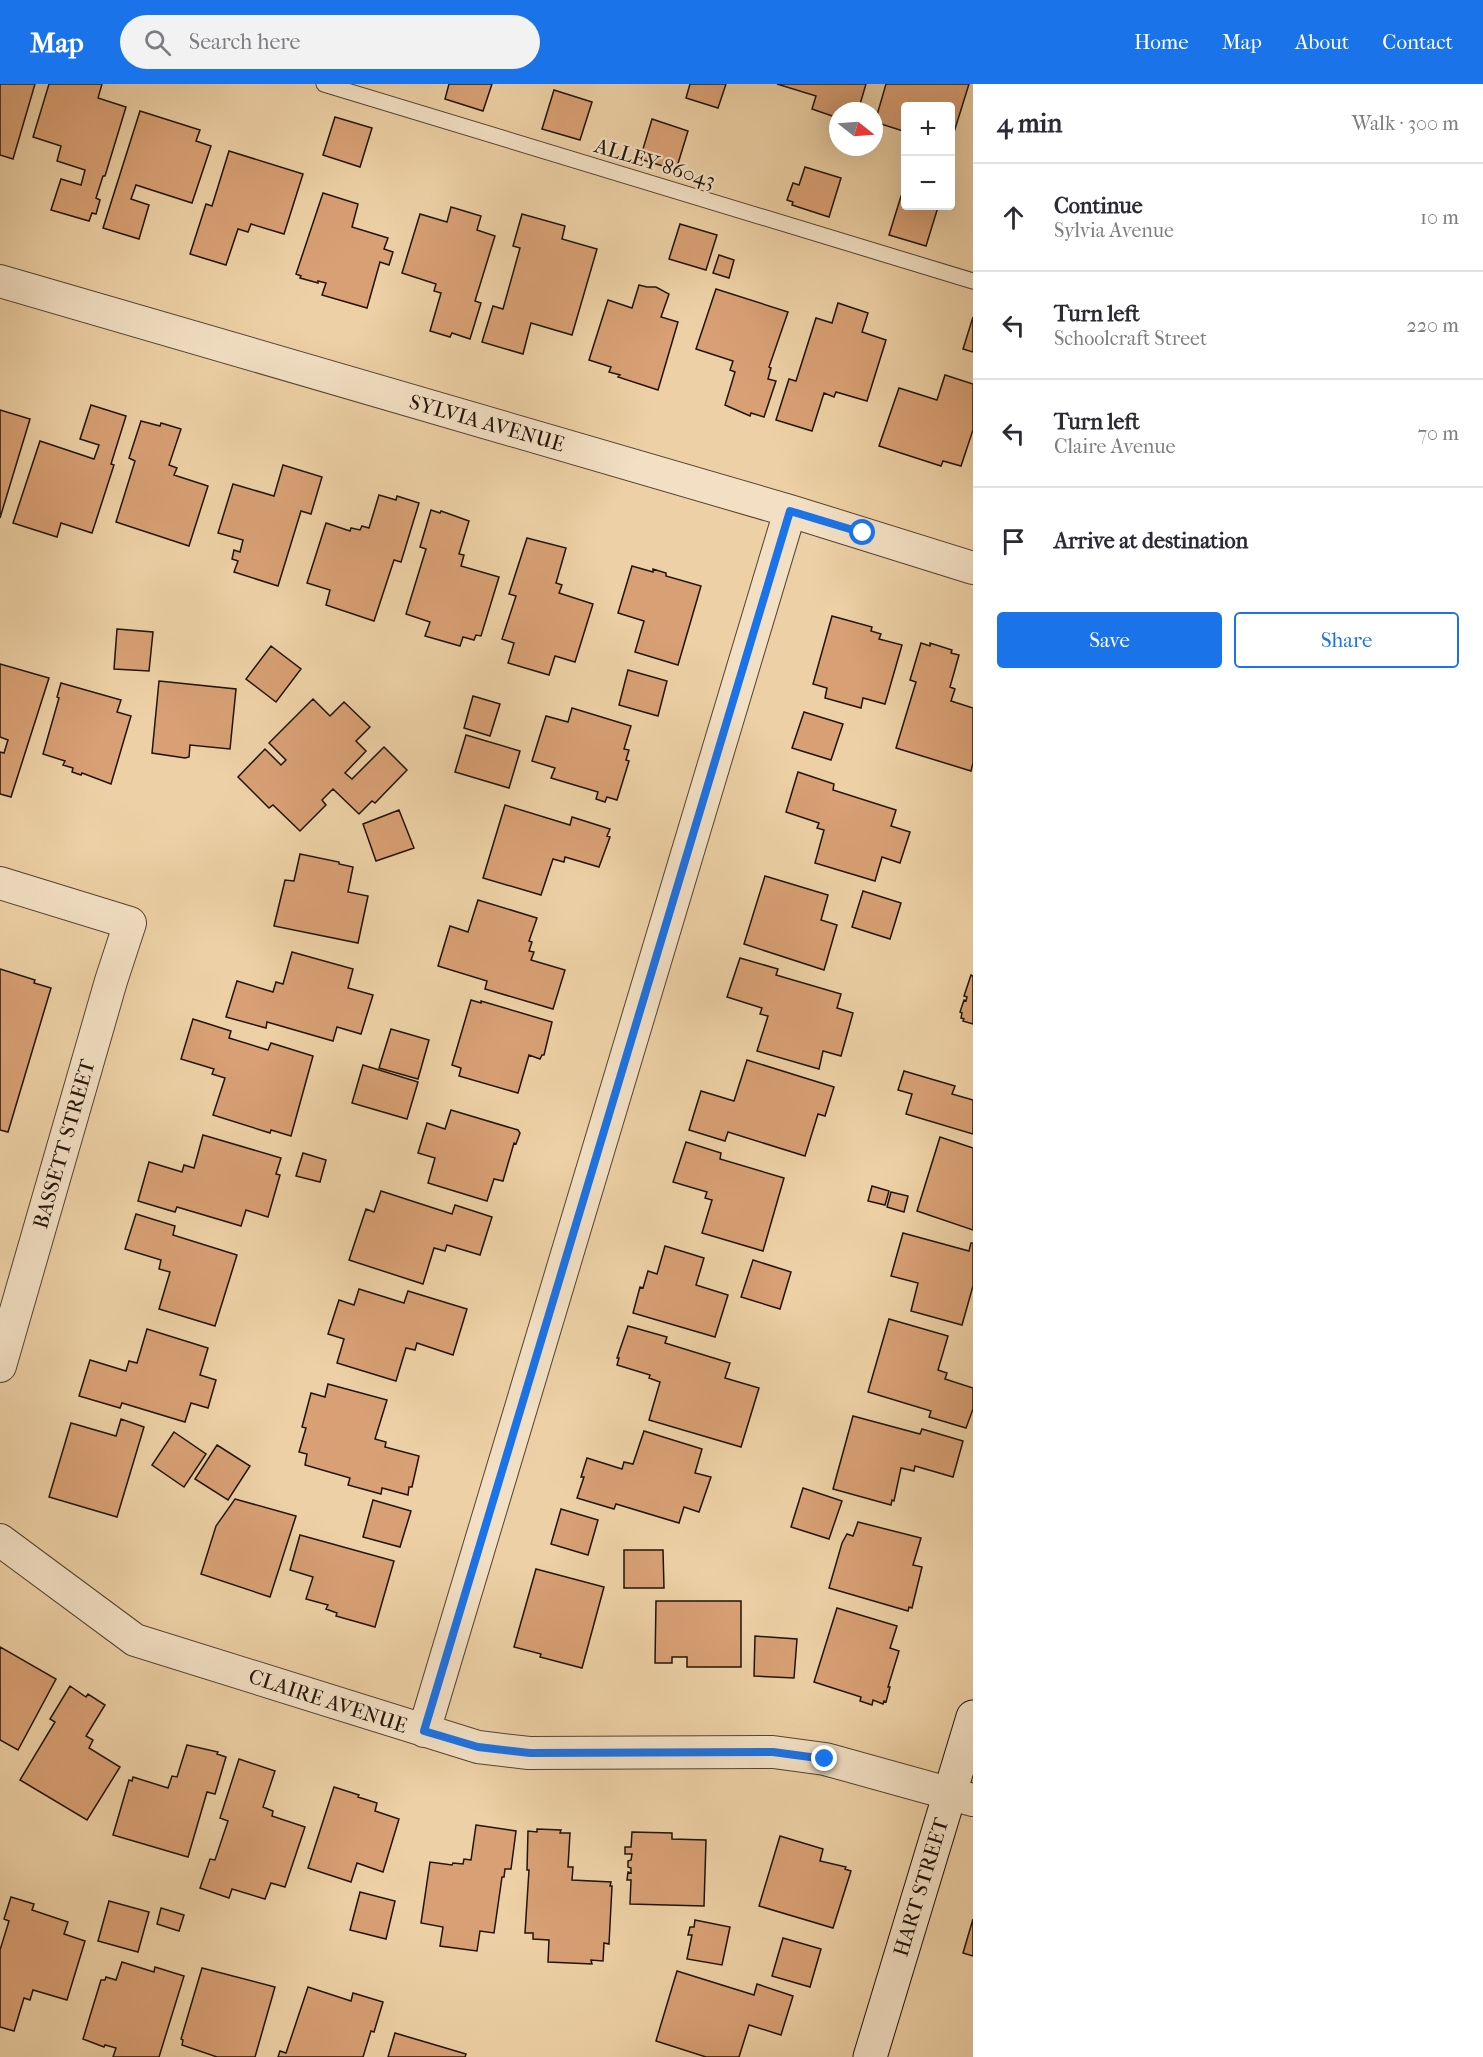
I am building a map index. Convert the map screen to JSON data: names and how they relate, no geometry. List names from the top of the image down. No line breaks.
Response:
{"streets":{"street":["SYLVIA AVENUE","BASSETT STREET","CLAIRE AVENUE","HART STREET"],"lane":["ALLEY 86043"]},"crossings":[["CLAIRE AVENUE","HART STREET"]],"north":"right","page":{"header":"Map","search":"Search here","nav":["Home","Map","About","Contact"],"heading":["4 min","Walk · 300 m"],"map_buttons":["+","−"],"list":[["Continue","Sylvia Avenue","10 m"],["Turn left","Schoolcraft Street","220 m"],["Turn left","Claire Avenue","70 m"],"Arrive at destination"],"buttons":["Save","Share"]}}
